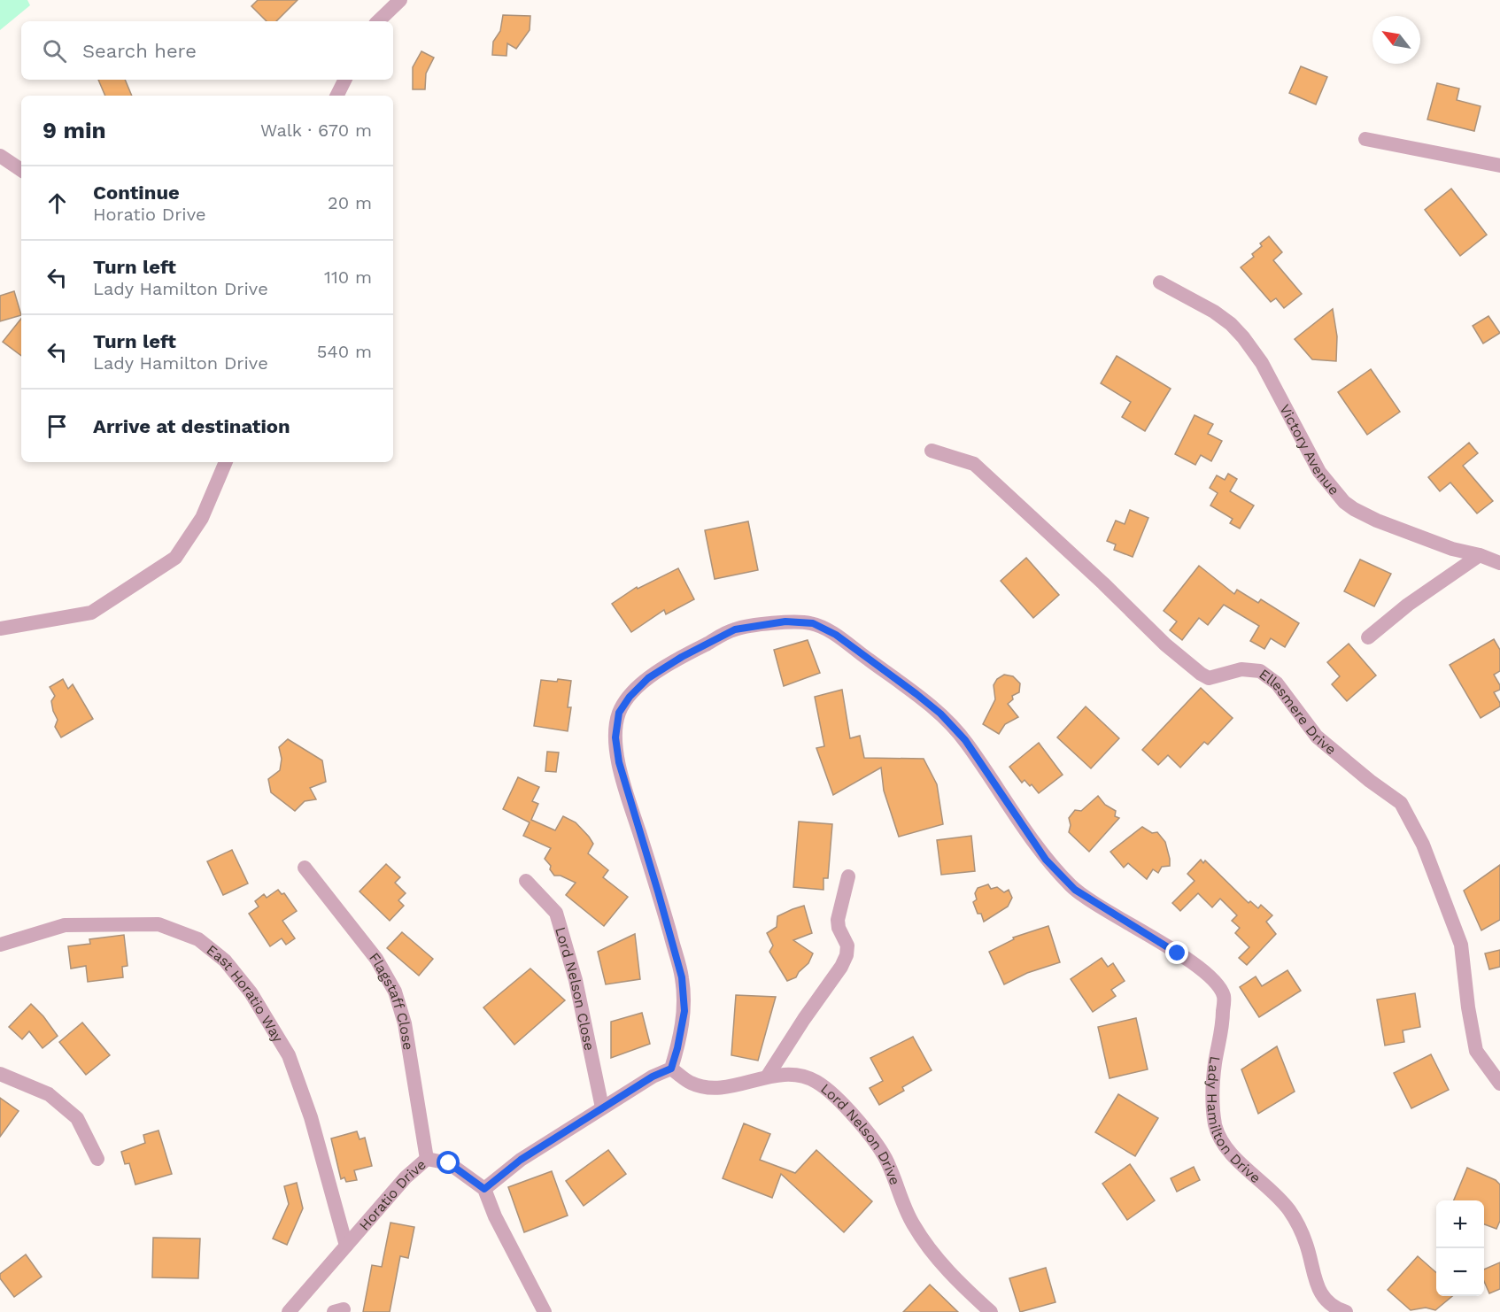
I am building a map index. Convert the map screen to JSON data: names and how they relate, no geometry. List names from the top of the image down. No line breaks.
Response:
{"streets":{"street":["Victory Avenue","Ellesmere Drive","Lord Nelson Close","East Horatio Way","Flagstaff Close","Lady Hamilton Drive","Lord Nelson Drive","Horatio Drive"]},"crossings":[["East Horatio Way","Horatio Drive"],["Flagstaff Close","Horatio Drive"],["Lady Hamilton Drive","Lord Nelson Drive"]],"north":"top left","page":{"search":"Search here","heading":["9 min","Walk · 670 m"],"list":[["Continue","Horatio Drive","20 m"],["Turn left","Lady Hamilton Drive","110 m"],["Turn left","Lady Hamilton Drive","540 m"],"Arrive at destination"],"map_buttons":["+","−"]}}
